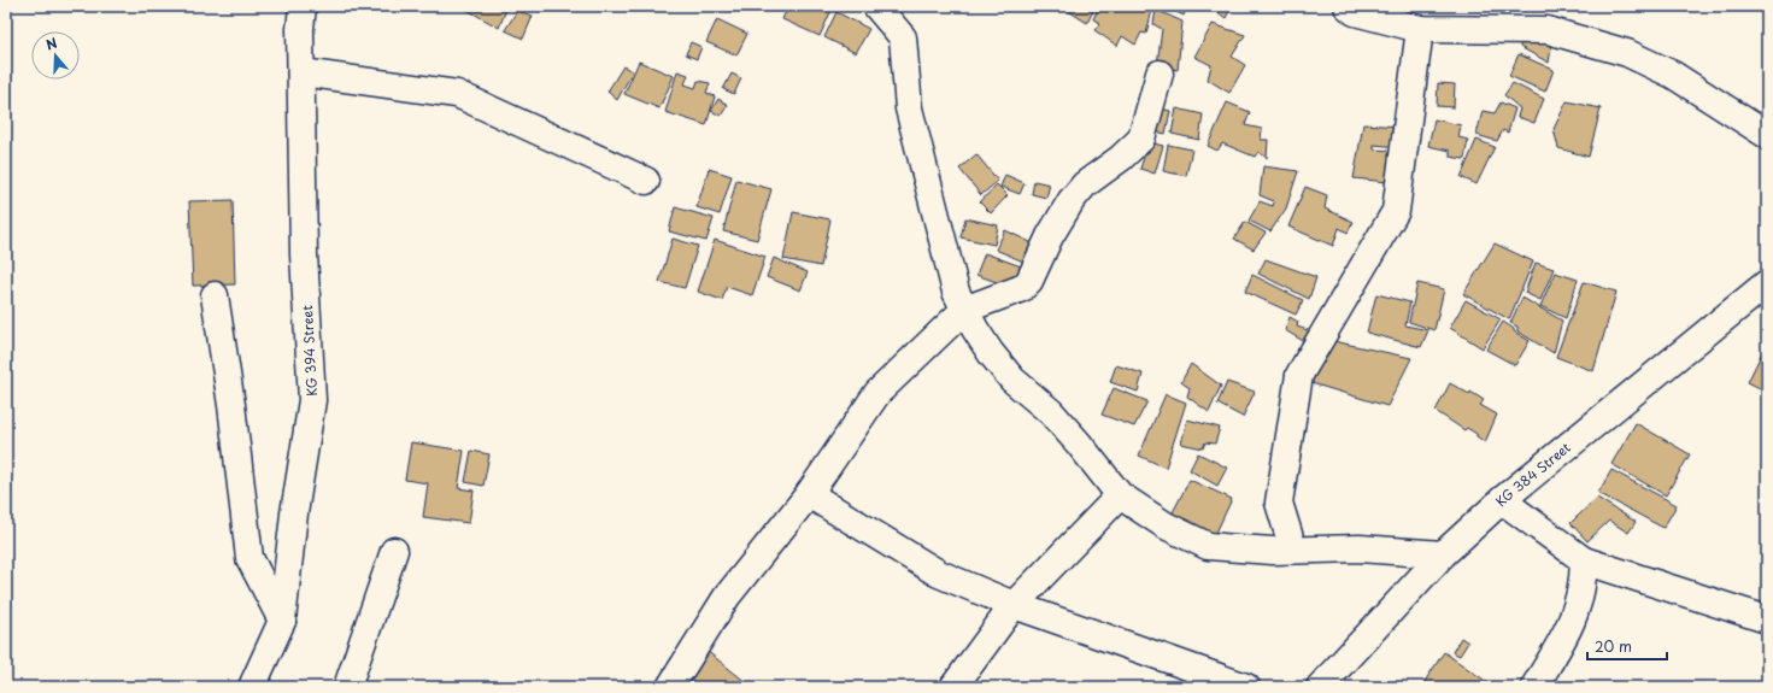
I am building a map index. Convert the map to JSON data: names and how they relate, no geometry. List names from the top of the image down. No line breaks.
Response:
{"streets":{"street":["KG 394 Street","KG 384 Street"]},"scale_bar":"20 m","north":"top"}
